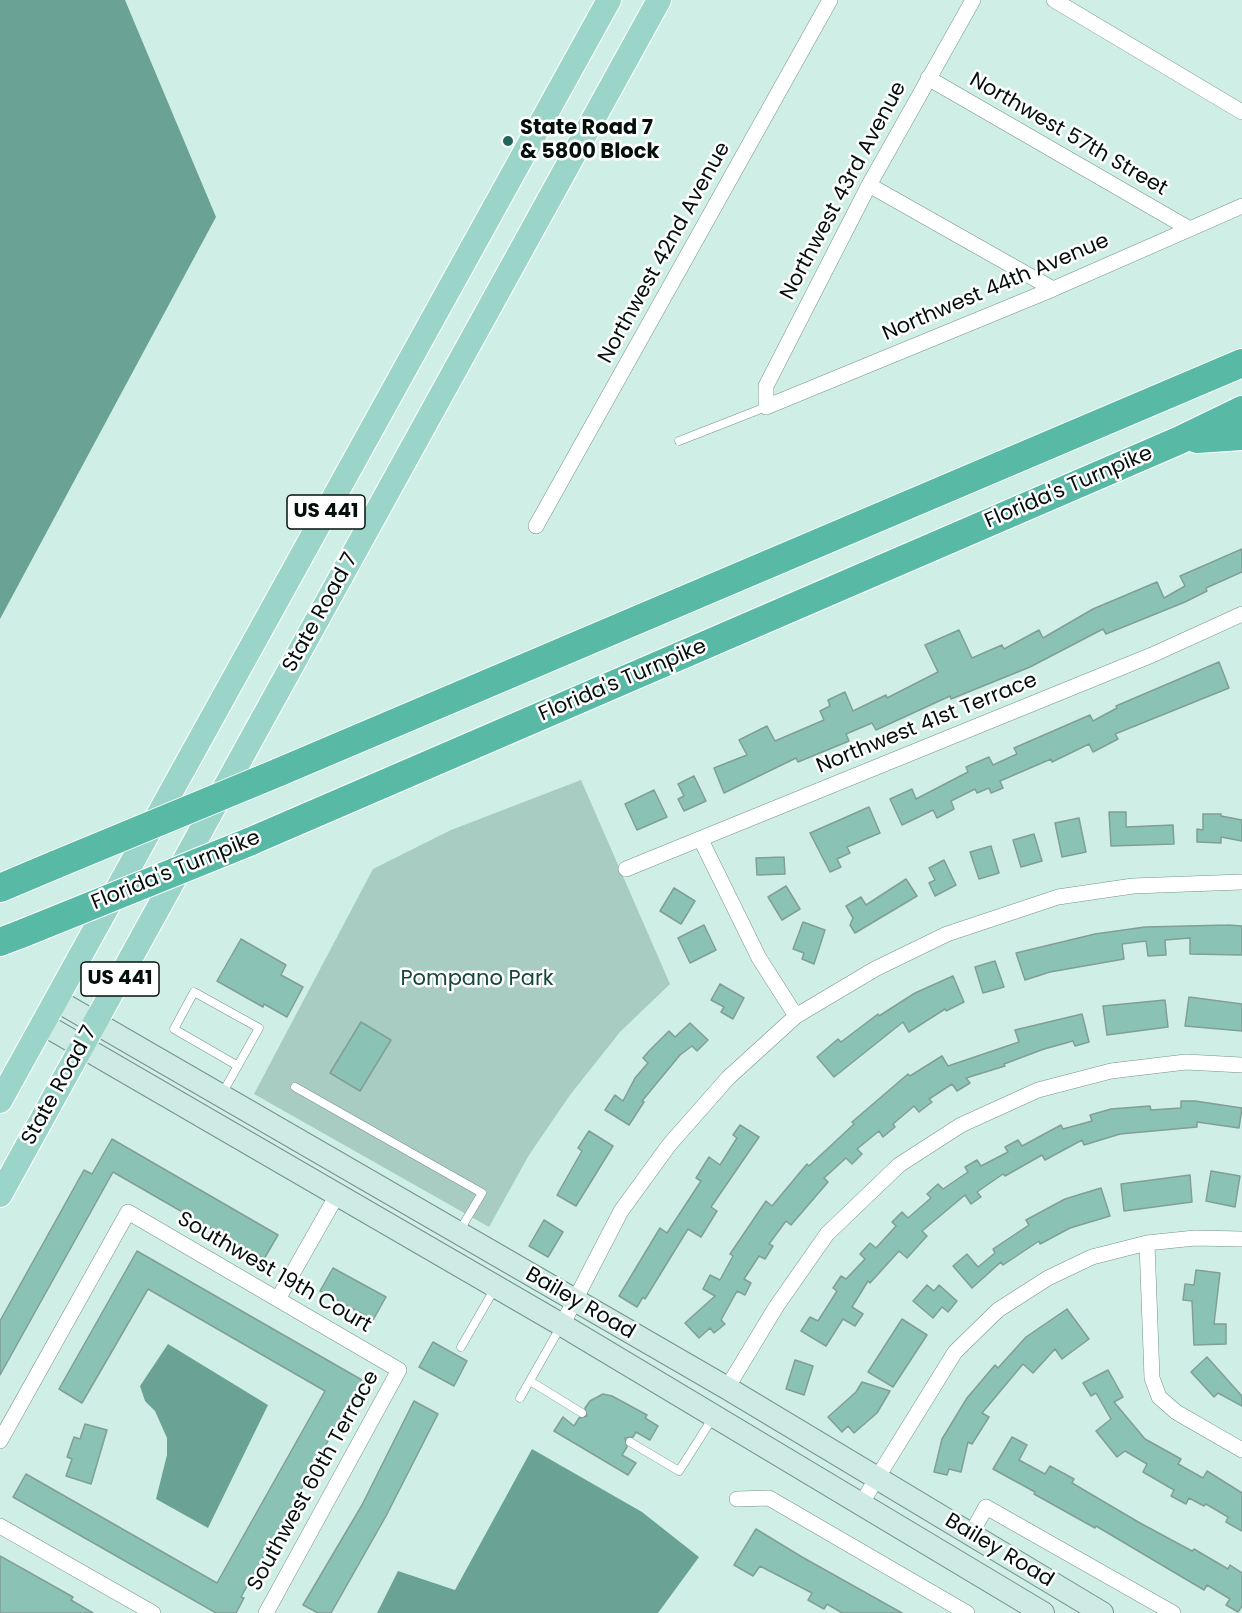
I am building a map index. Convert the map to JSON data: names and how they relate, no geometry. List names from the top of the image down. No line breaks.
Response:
{"streets":{"highway":["Florida's Turnpike"],"main road":["US 441","State Road 7"],"street":["Northwest 57th Street","Northwest 43rd Avenue","Northwest 42nd Avenue","Northwest 44th Avenue","Northwest 41st Terrace","Southwest 19th Court","Bailey Road","Southwest 60th Terrace"]},"crossings":[["Northwest 57th Street","Northwest 43rd Avenue"],["Northwest 57th Street","Northwest 44th Avenue"],["Northwest 43rd Avenue","Northwest 44th Avenue"],["US 441","Bailey Road"],["State Road 7","Bailey Road"],["Southwest 19th Court","Southwest 60th Terrace"]],"parks":["Pompano Park"],"places":["State Road 7 & 5800 Block"]}
